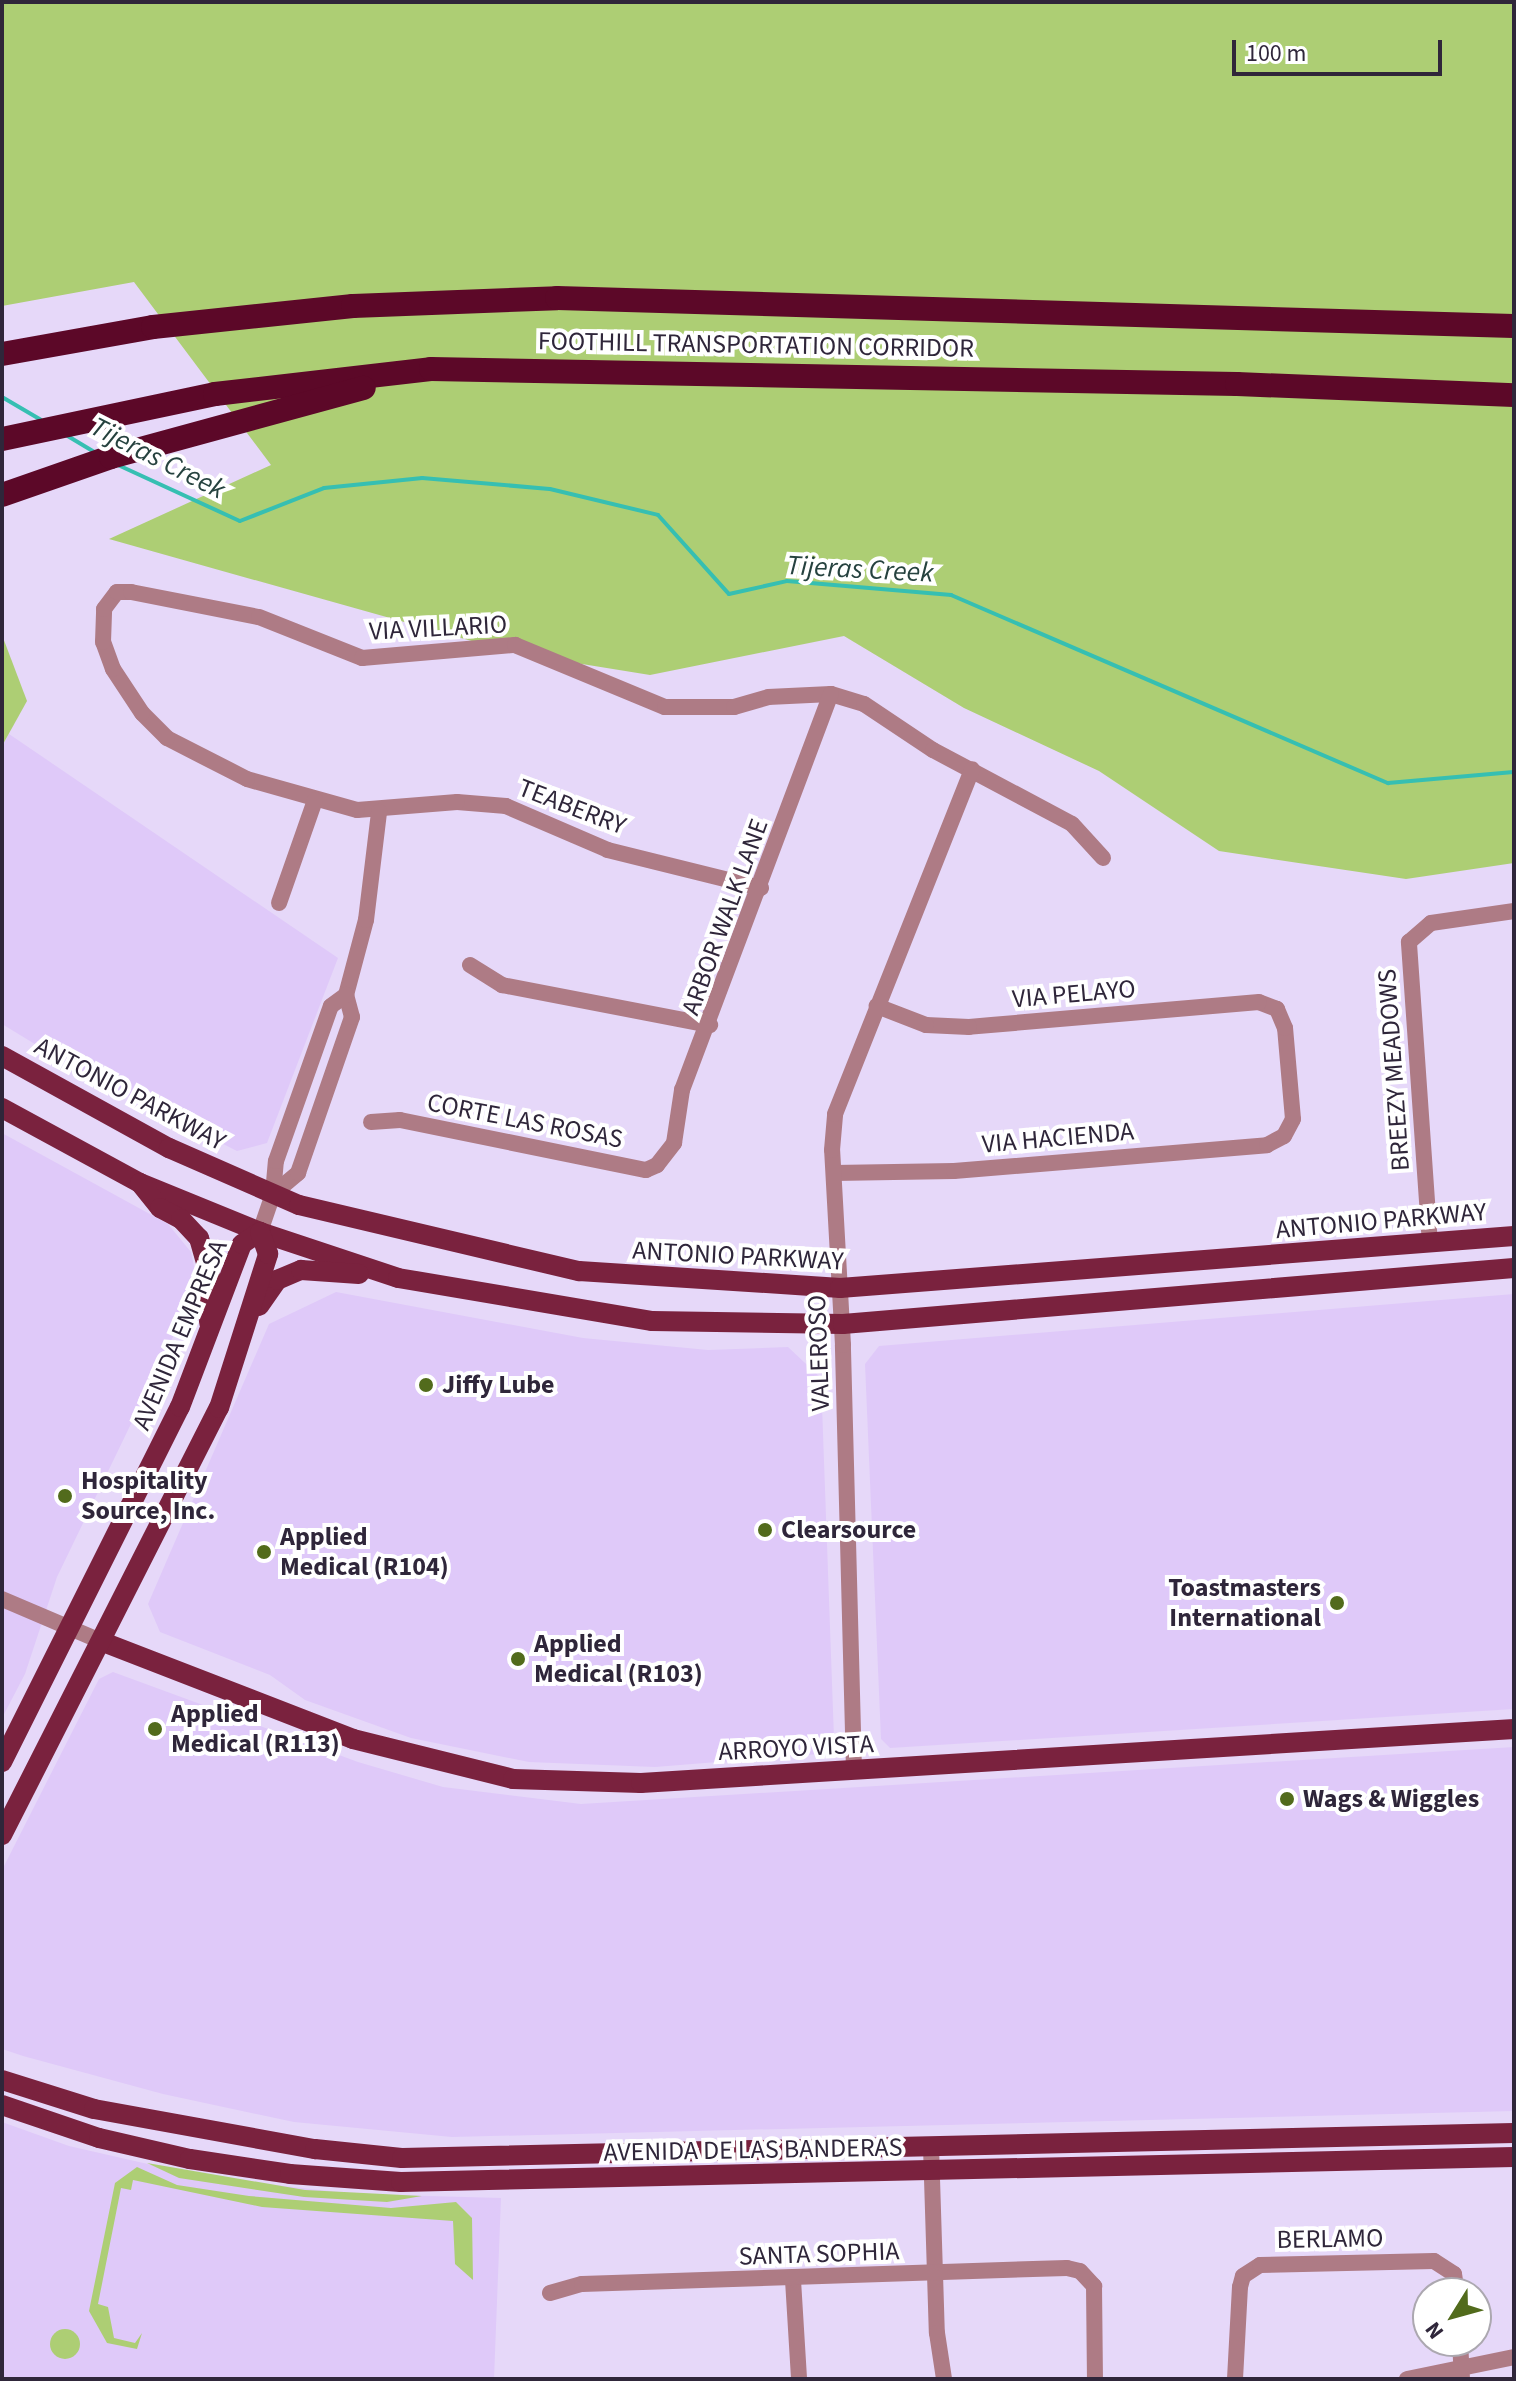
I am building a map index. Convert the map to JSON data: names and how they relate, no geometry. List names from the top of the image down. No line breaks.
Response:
{"streets":{"highway":["FOOTHILL TRANSPORTATION CORRIDOR"],"main road":["ANTONIO PARKWAY","AVENIDA EMPRESA","ARROYO VISTA","AVENIDA DE LAS BANDERAS"],"street":["VIA VILLARIO","TEABERRY","ARBOR WALK LANE","VIA PELAYO","BREEZY MEADOWS","CORTE LAS ROSAS","VIA HACIENDA","VALEROSO","BERLAMO","SANTA SOPHIA"]},"crossings":[["VIA VILLARIO","TEABERRY"],["VIA VILLARIO","ARBOR WALK LANE"],["VIA VILLARIO","VALEROSO"],["TEABERRY","ARBOR WALK LANE"],["TEABERRY","AVENIDA EMPRESA"],["ARBOR WALK LANE","CORTE LAS ROSAS"],["VIA PELAYO","VIA HACIENDA"],["VIA PELAYO","VALEROSO"],["BREEZY MEADOWS","ANTONIO PARKWAY"],["ANTONIO PARKWAY","AVENIDA EMPRESA"],["ANTONIO PARKWAY","VALEROSO"],["VIA HACIENDA","VALEROSO"],["AVENIDA EMPRESA","ARROYO VISTA"],["VALEROSO","ARROYO VISTA"]],"water":["Tijeras Creek"],"places":["Jiffy Lube","Hospitality Source, Inc.","Clearsource","Applied Medical (R104)","Toastmasters International","Applied Medical (R103)","Applied Medical (R113)","Wags & Wiggles"],"scale_bar":"100 m","north":"bottom left"}
